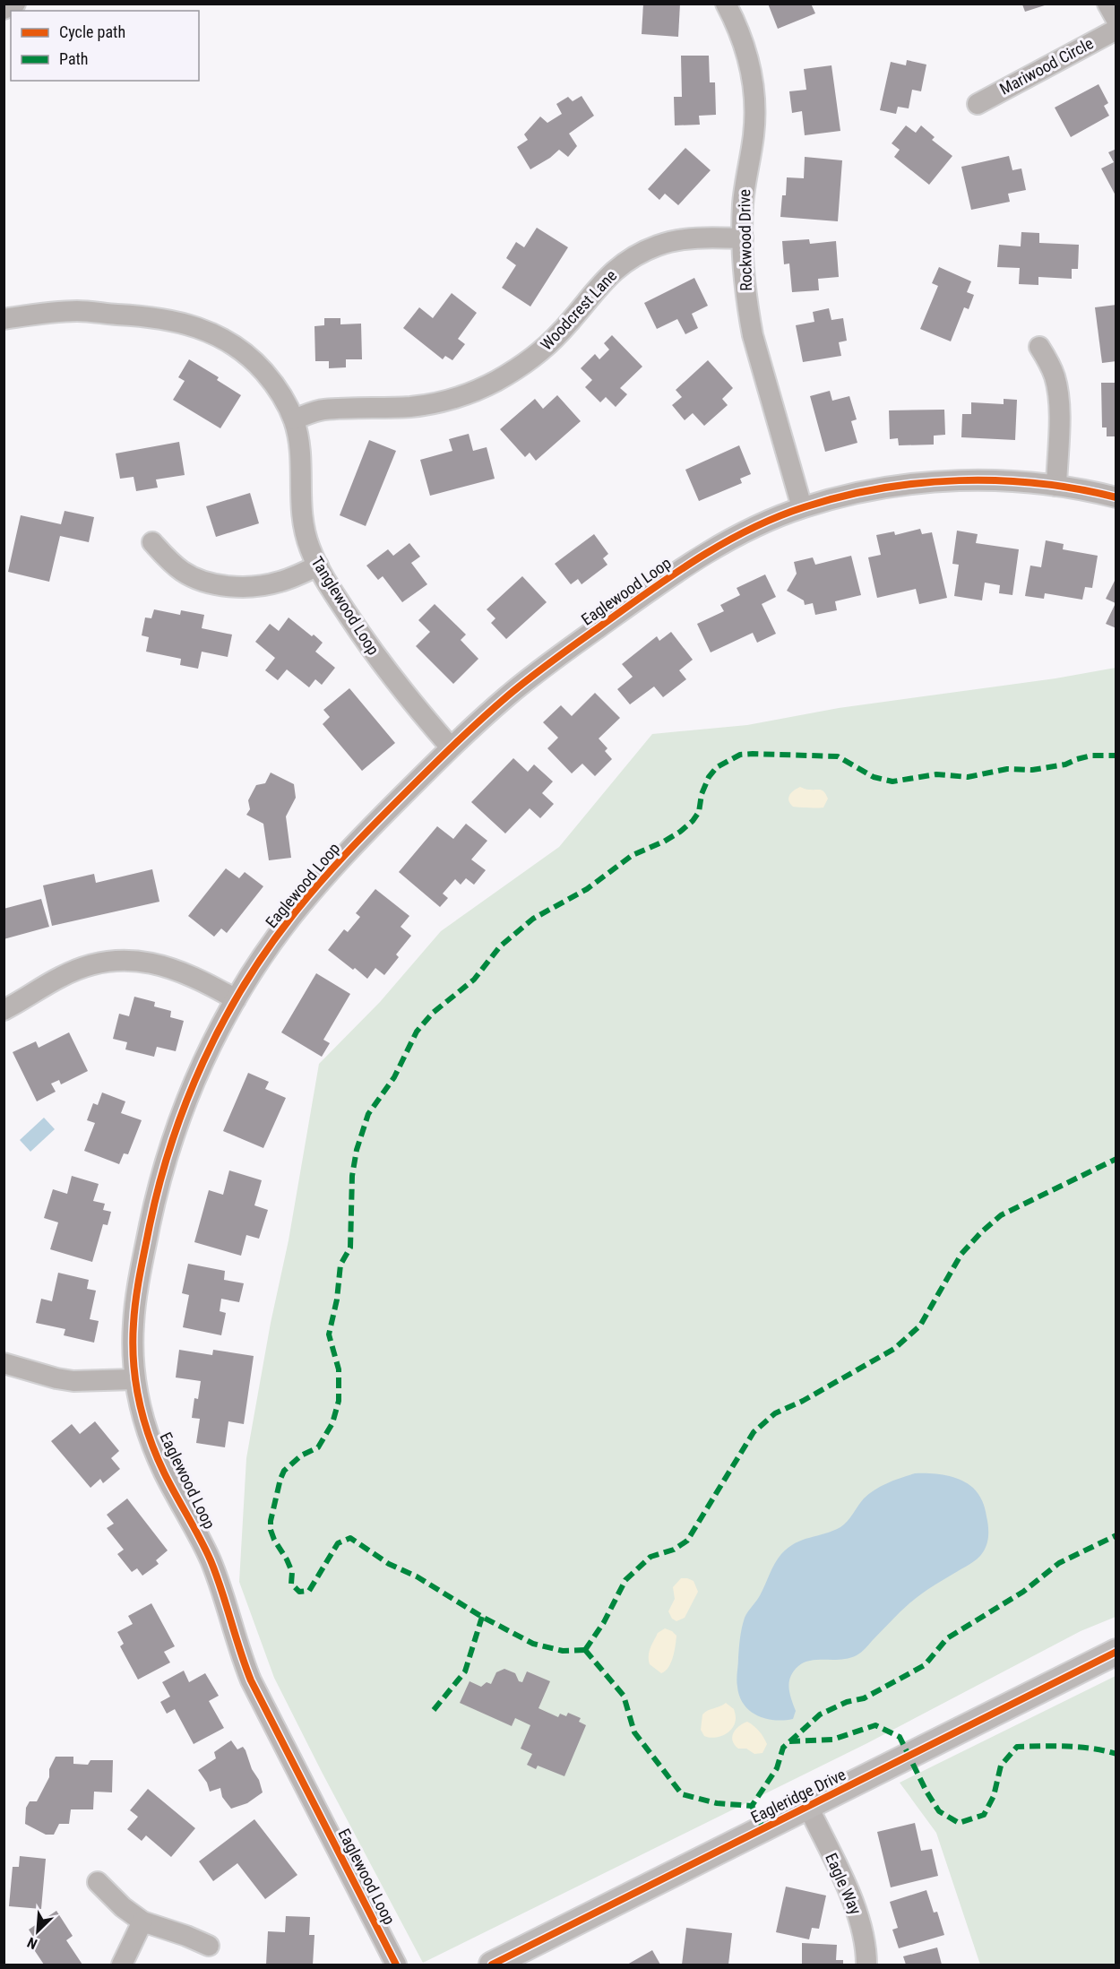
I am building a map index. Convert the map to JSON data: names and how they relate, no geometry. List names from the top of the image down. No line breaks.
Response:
{"streets":{"main road":["Eagleridge Drive"],"street":["Mariwood Circle","Rockwood Drive","Woodcrest Lane","Eaglewood Loop","Tanglewood Loop","Eagle Way"]},"crossings":[["Rockwood Drive","Woodcrest Lane"],["Rockwood Drive","Eaglewood Loop"],["Woodcrest Lane","Tanglewood Loop"],["Eaglewood Loop","Tanglewood Loop"],["Eagleridge Drive","Eagle Way"]],"legend":["Cycle path","Path"],"north":"bottom left"}
